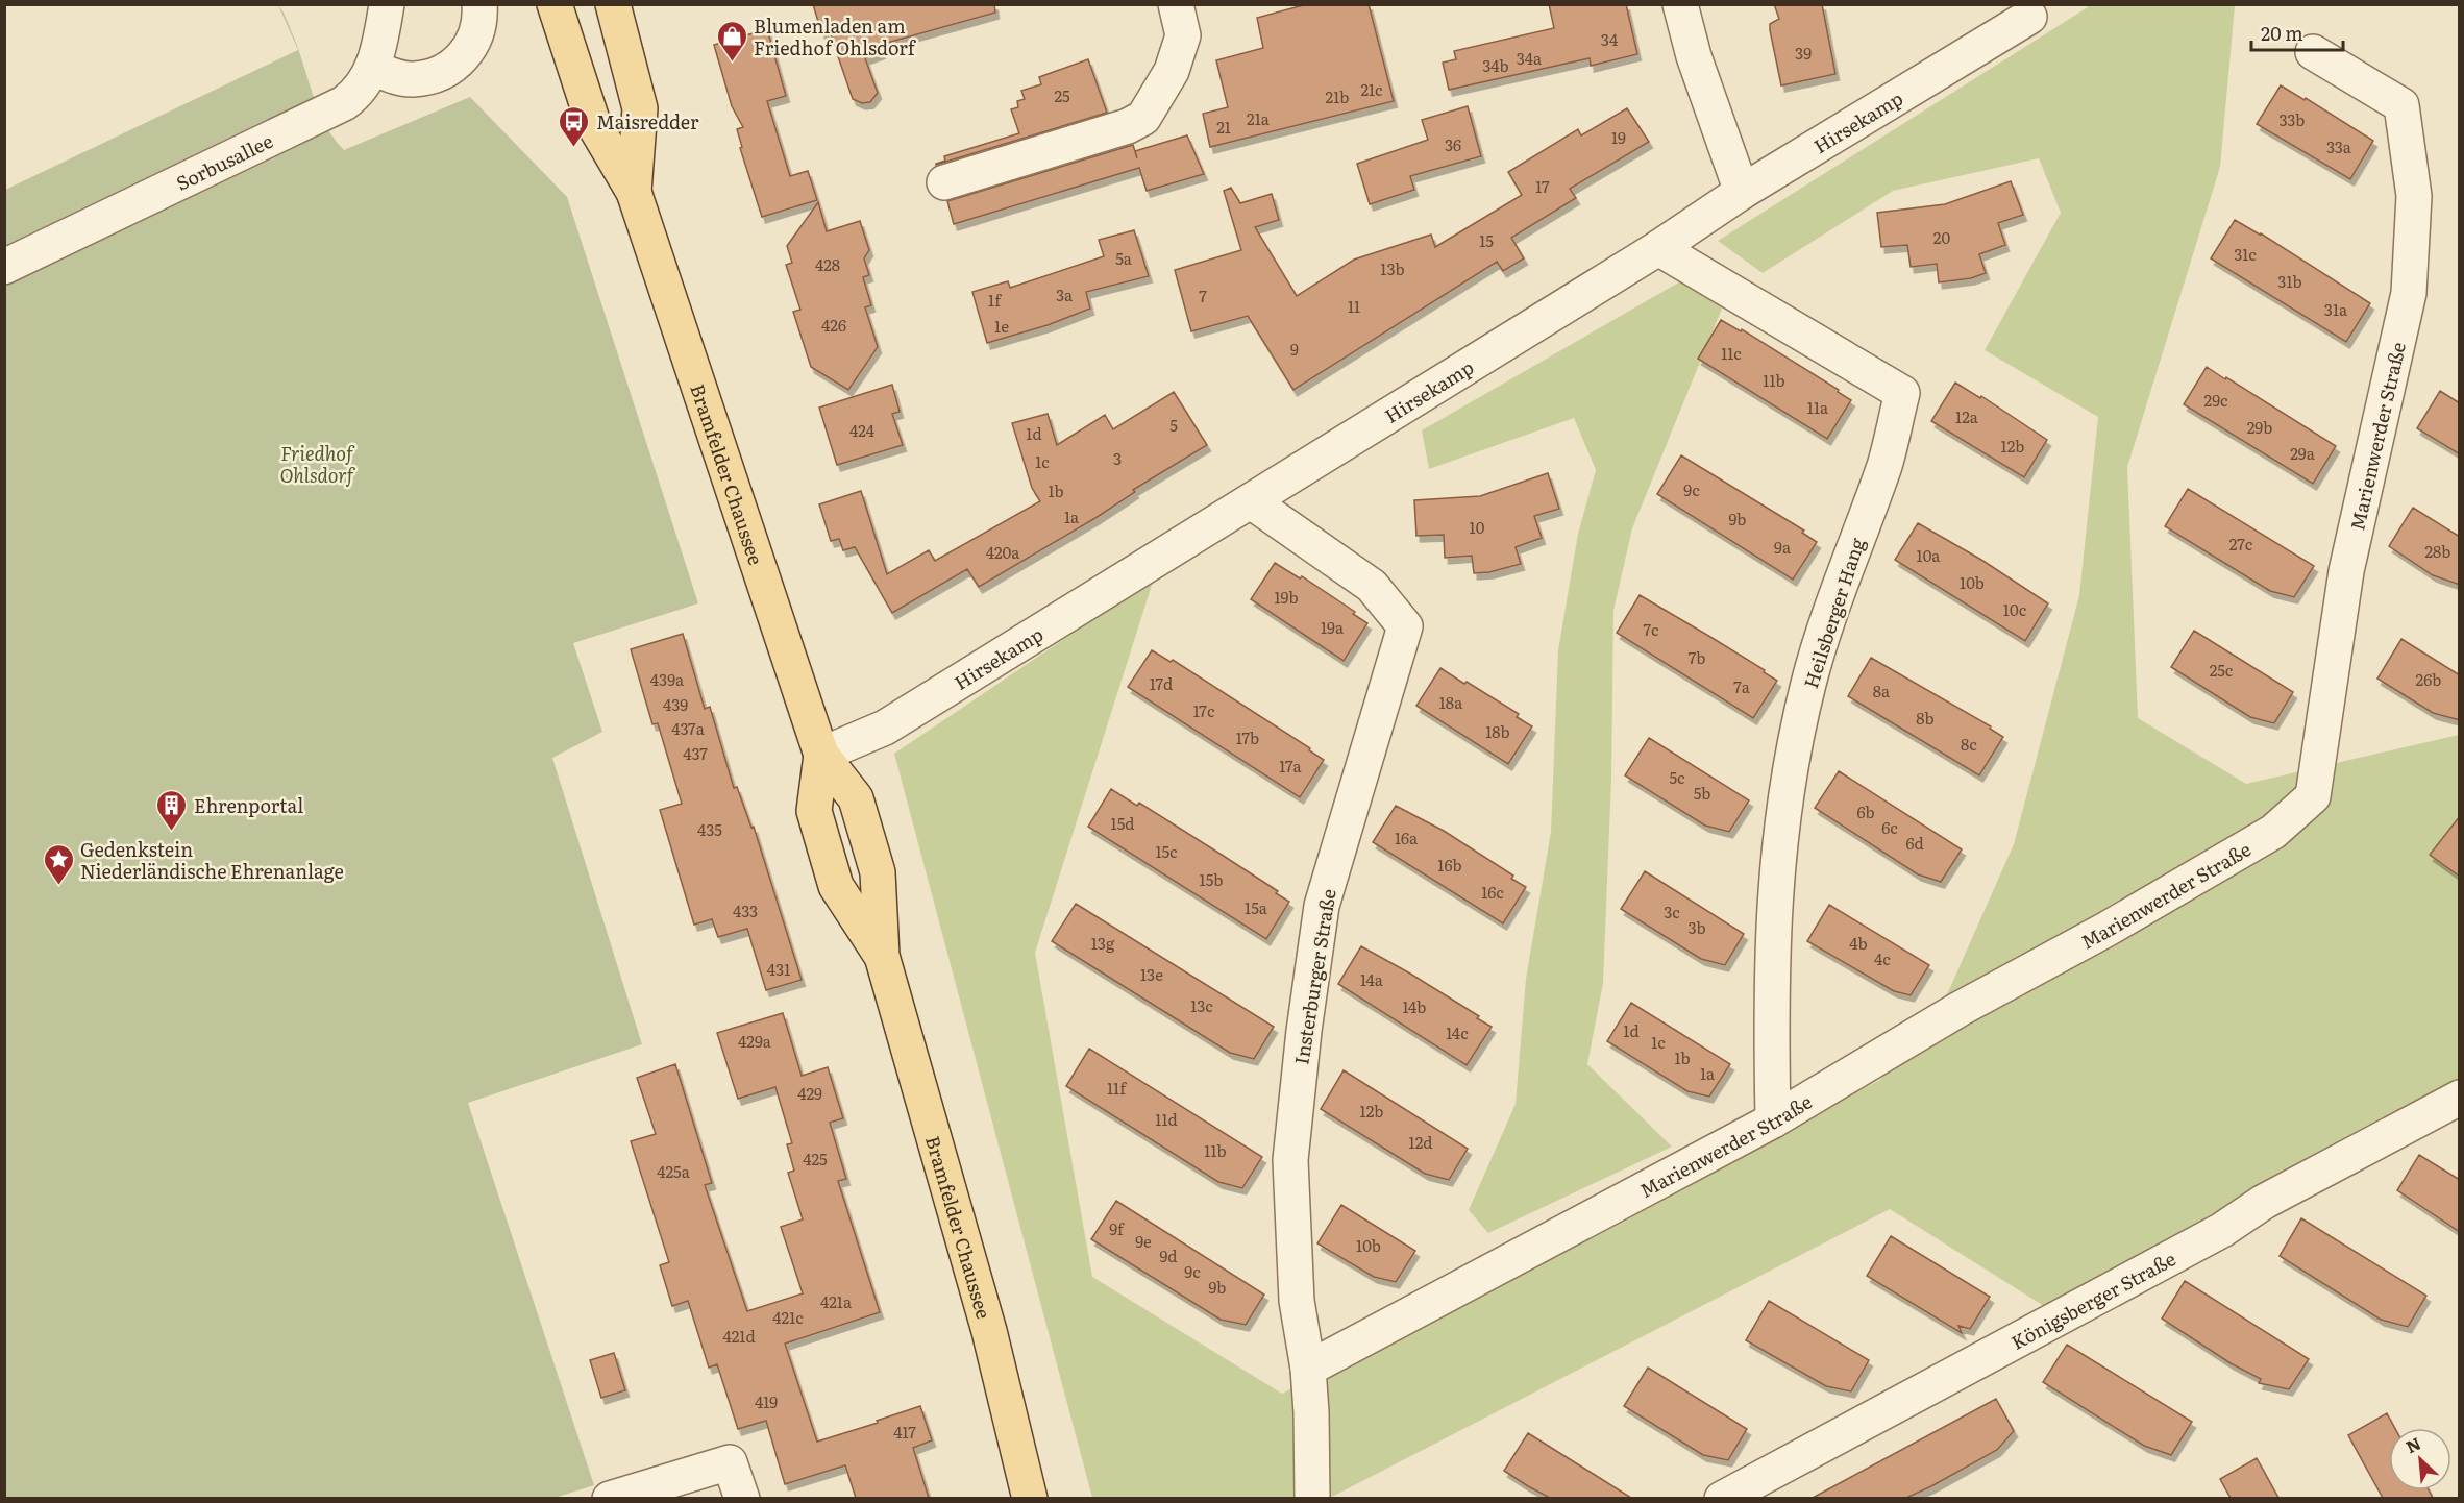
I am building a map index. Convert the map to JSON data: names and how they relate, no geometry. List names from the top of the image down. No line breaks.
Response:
{"streets":{"main road":["Bramfelder Chaussee"],"street":["Hirsekamp","Sorbusallee","Marienwerder Straße","Heilsberger Hang","Insterburger Straße","Königsberger Straße"]},"crossings":[["Hirsekamp","Bramfelder Chaussee"],["Hirsekamp","Heilsberger Hang"],["Hirsekamp","Insterburger Straße"],["Marienwerder Straße","Heilsberger Hang"],["Marienwerder Straße","Insterburger Straße"]],"parks":["Friedhof Ohlsdorf"],"places":{"shop":["Blumenladen am Friedhof Ohlsdorf"],"bus stop":["Maisredder"],"building":["Ehrenportal"],"place":["Gedenkstein Niederländische Ehrenanlage"]},"house_numbers":["34","39","34a","34b","21c","25","21b","21a","33b","21","19","36","33a","17","20","15","31c","5a","428","13b","31b","3a","7","1f","11","31a","426","1e","9","11c","11b","29c","11a","12a","5","29b","424","1d","12b","29a","3","1c","9c","1b","1a","9b","10","27c","9a","28b","420a","10a","10b","19b","10c","19a","7c","7b","25c","439a","26b","17d","7a","8a","18a","439","17c","8b","437a","18b","17b","8c","437","17a","5c","5b","6b","15d","6c","435","16a","6d","15c","16b","15b","16c","15a","433","3c","3b","13g","4b","4c","431","13e","14a","13c","14b","1d","14c","429a","1c","1b","1a","11f","429","12b","11d","12d","11b","425","425a","9f","9e","10b","9d","9c","9b","421a","421c","421d","419","417"],"scale_bar":"20 m","north":"top left"}
